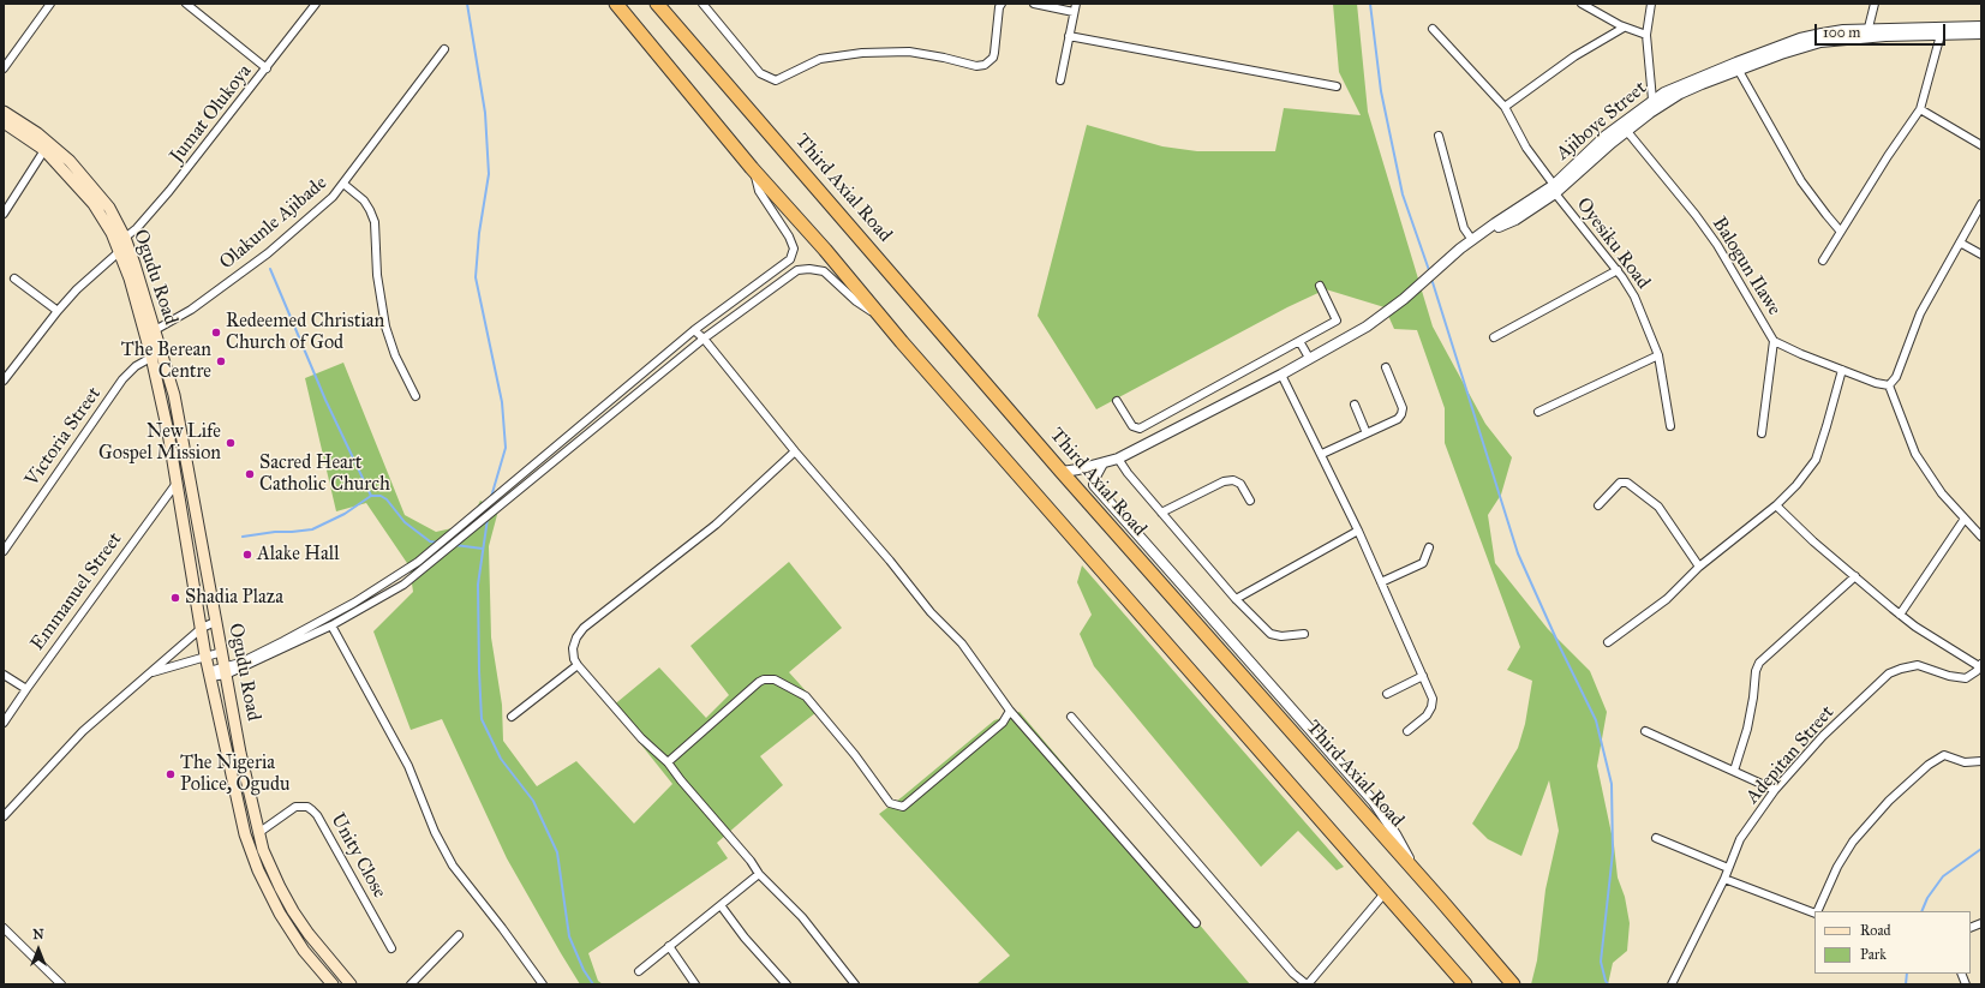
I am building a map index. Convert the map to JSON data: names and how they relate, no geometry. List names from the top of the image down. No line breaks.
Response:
{"streets":{"highway":["Third Axial Road"],"main road":["Ogudu Road"],"street":["Jumat Olukoya","Ajiboye Street","Olakunle Ajibade","Oyesiku Road","Balogun Ilawe","Victoria Street","Emmanuel Street","Adepitan Street","Unity Close"]},"crossings":[["Jumat Olukoya","Ogudu Road"],["Ajiboye Street","Third Axial Road"],["Ajiboye Street","Oyesiku Road"],["Ajiboye Street","Balogun Ilawe"],["Olakunle Ajibade","Ogudu Road"],["Ogudu Road","Victoria Street"],["Ogudu Road","Emmanuel Street"],["Ogudu Road","Unity Close"]],"places":["Redeemed Christian Church of God","The Berean Centre","New Life Gospel Mission","Sacred Heart Catholic Church","Alake Hall","Shadia Plaza","The Nigeria Police, Ogudu"],"legend":["Road","Park"],"scale_bar":"100 m","north":"top"}
